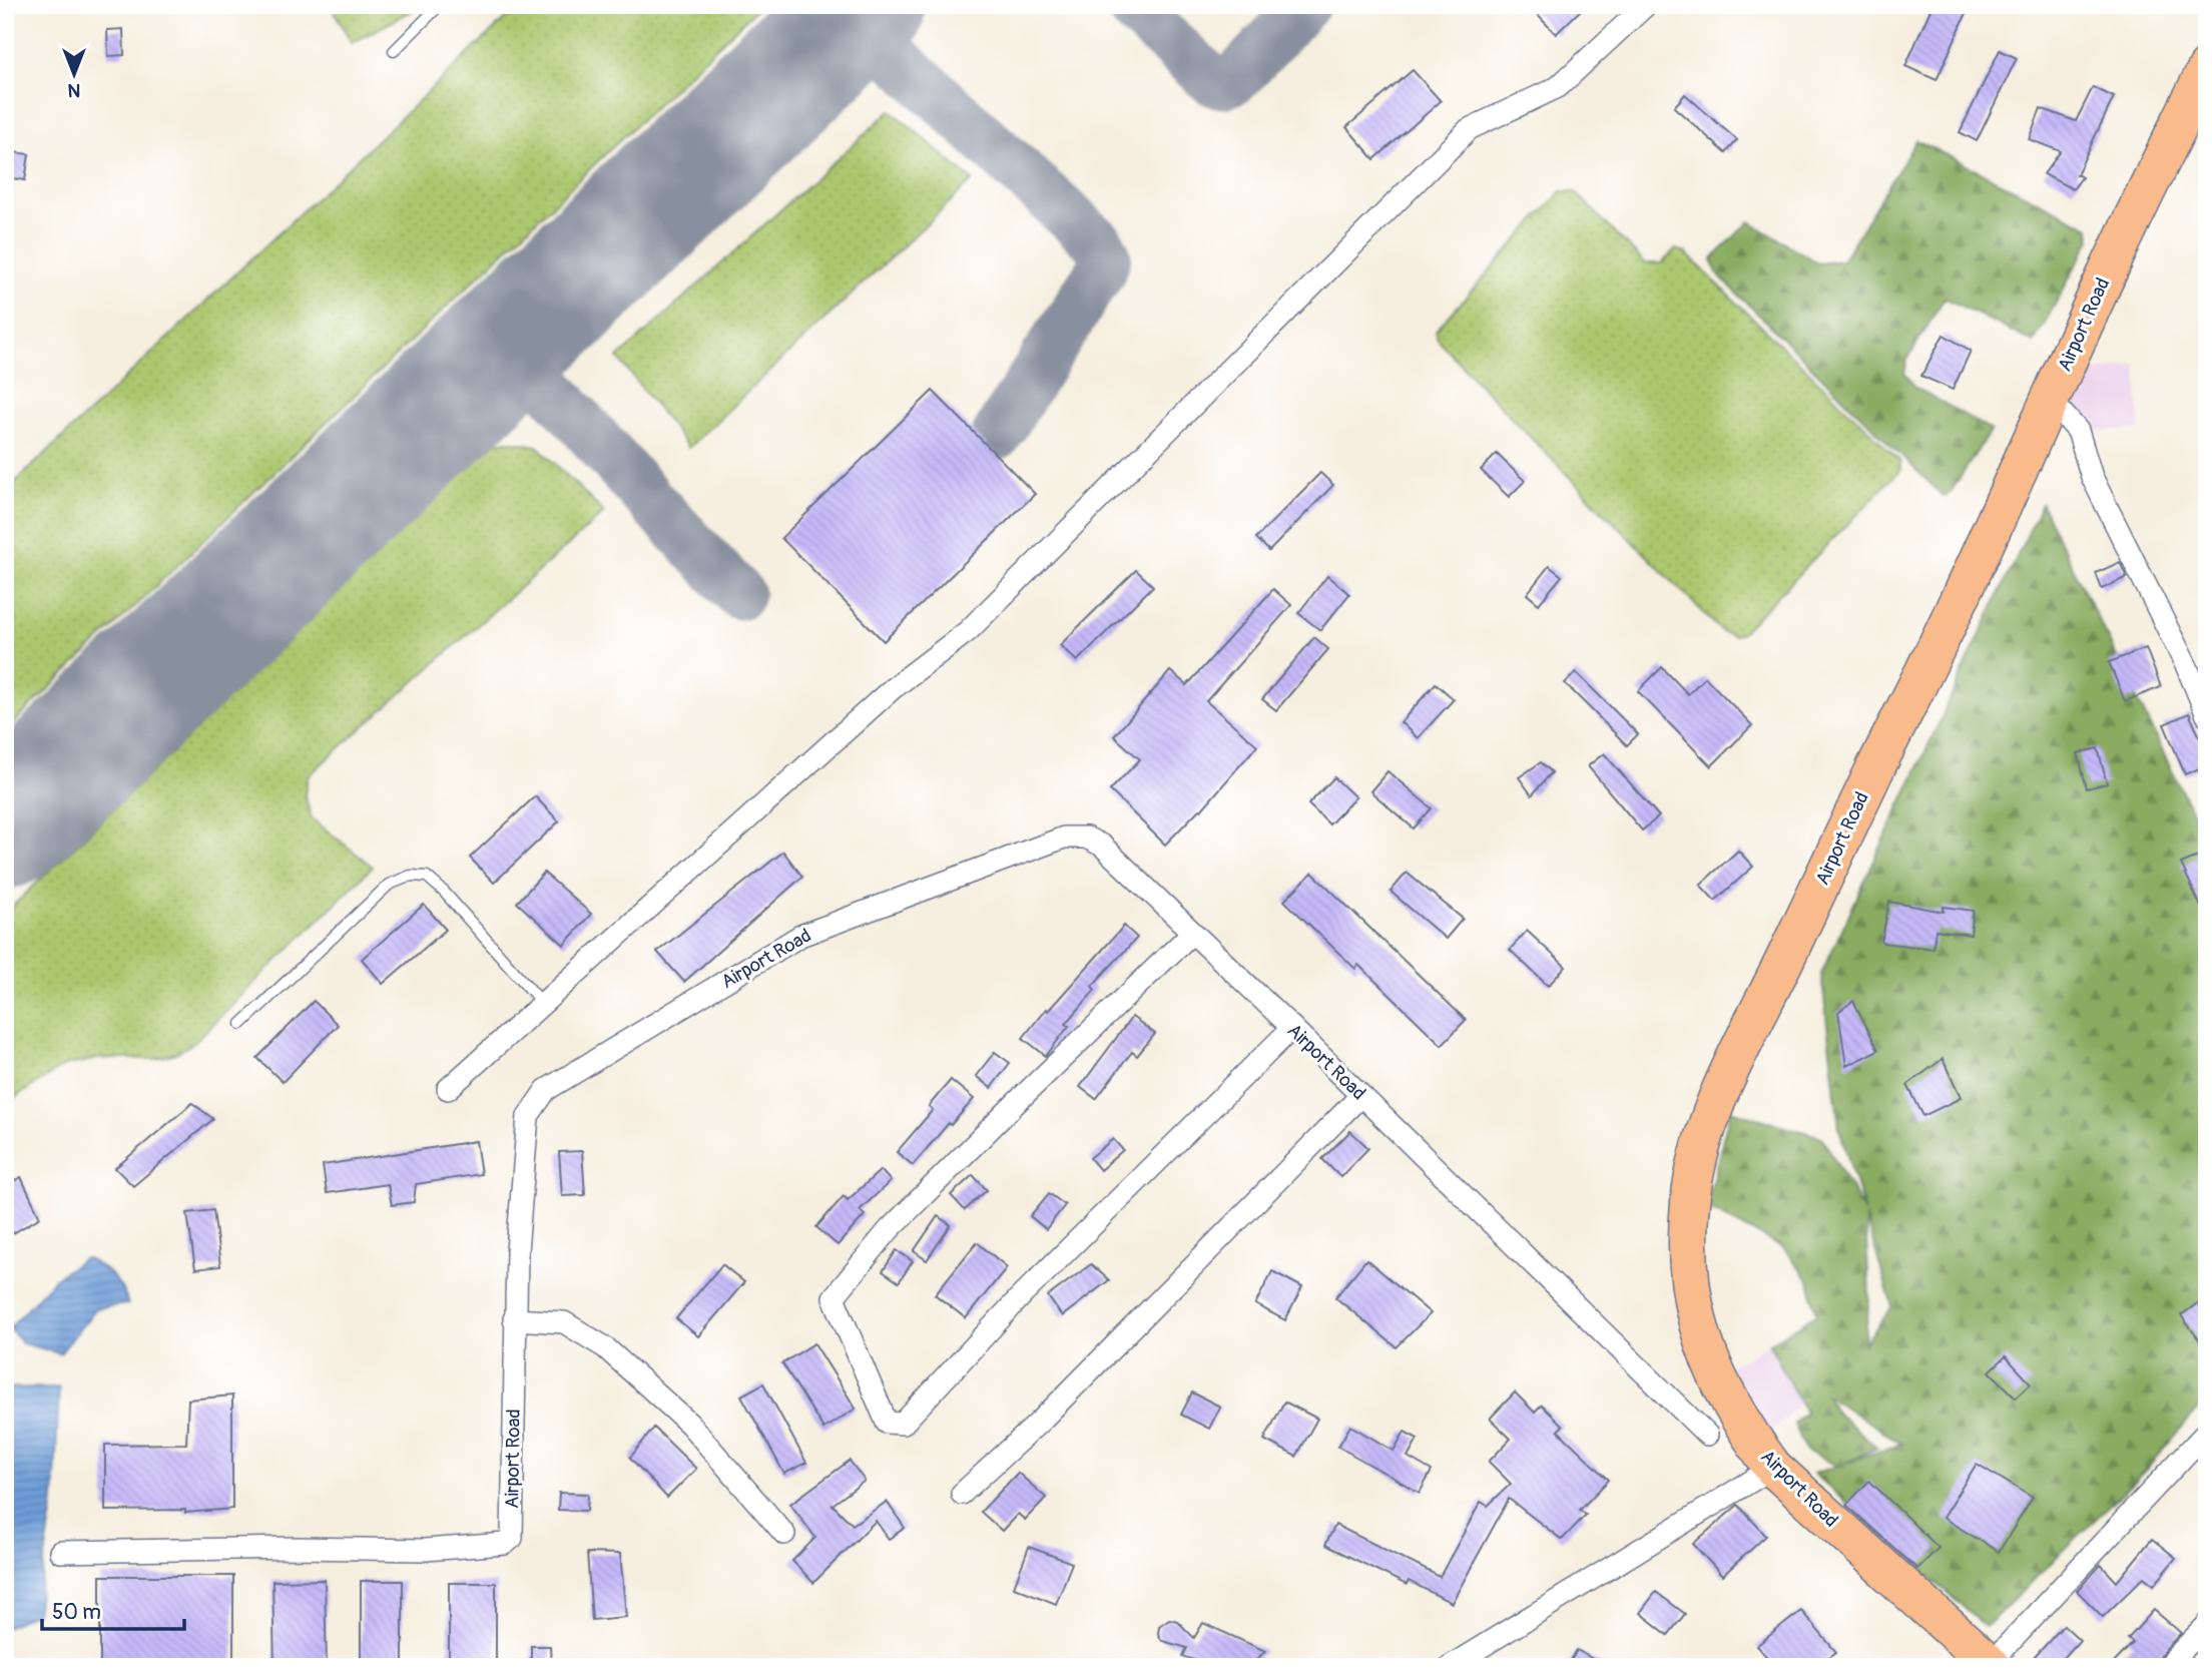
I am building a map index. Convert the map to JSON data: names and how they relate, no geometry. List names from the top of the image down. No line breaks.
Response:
{"streets":{"highway":["Airport Road"]},"scale_bar":"50 m","north":"bottom"}
